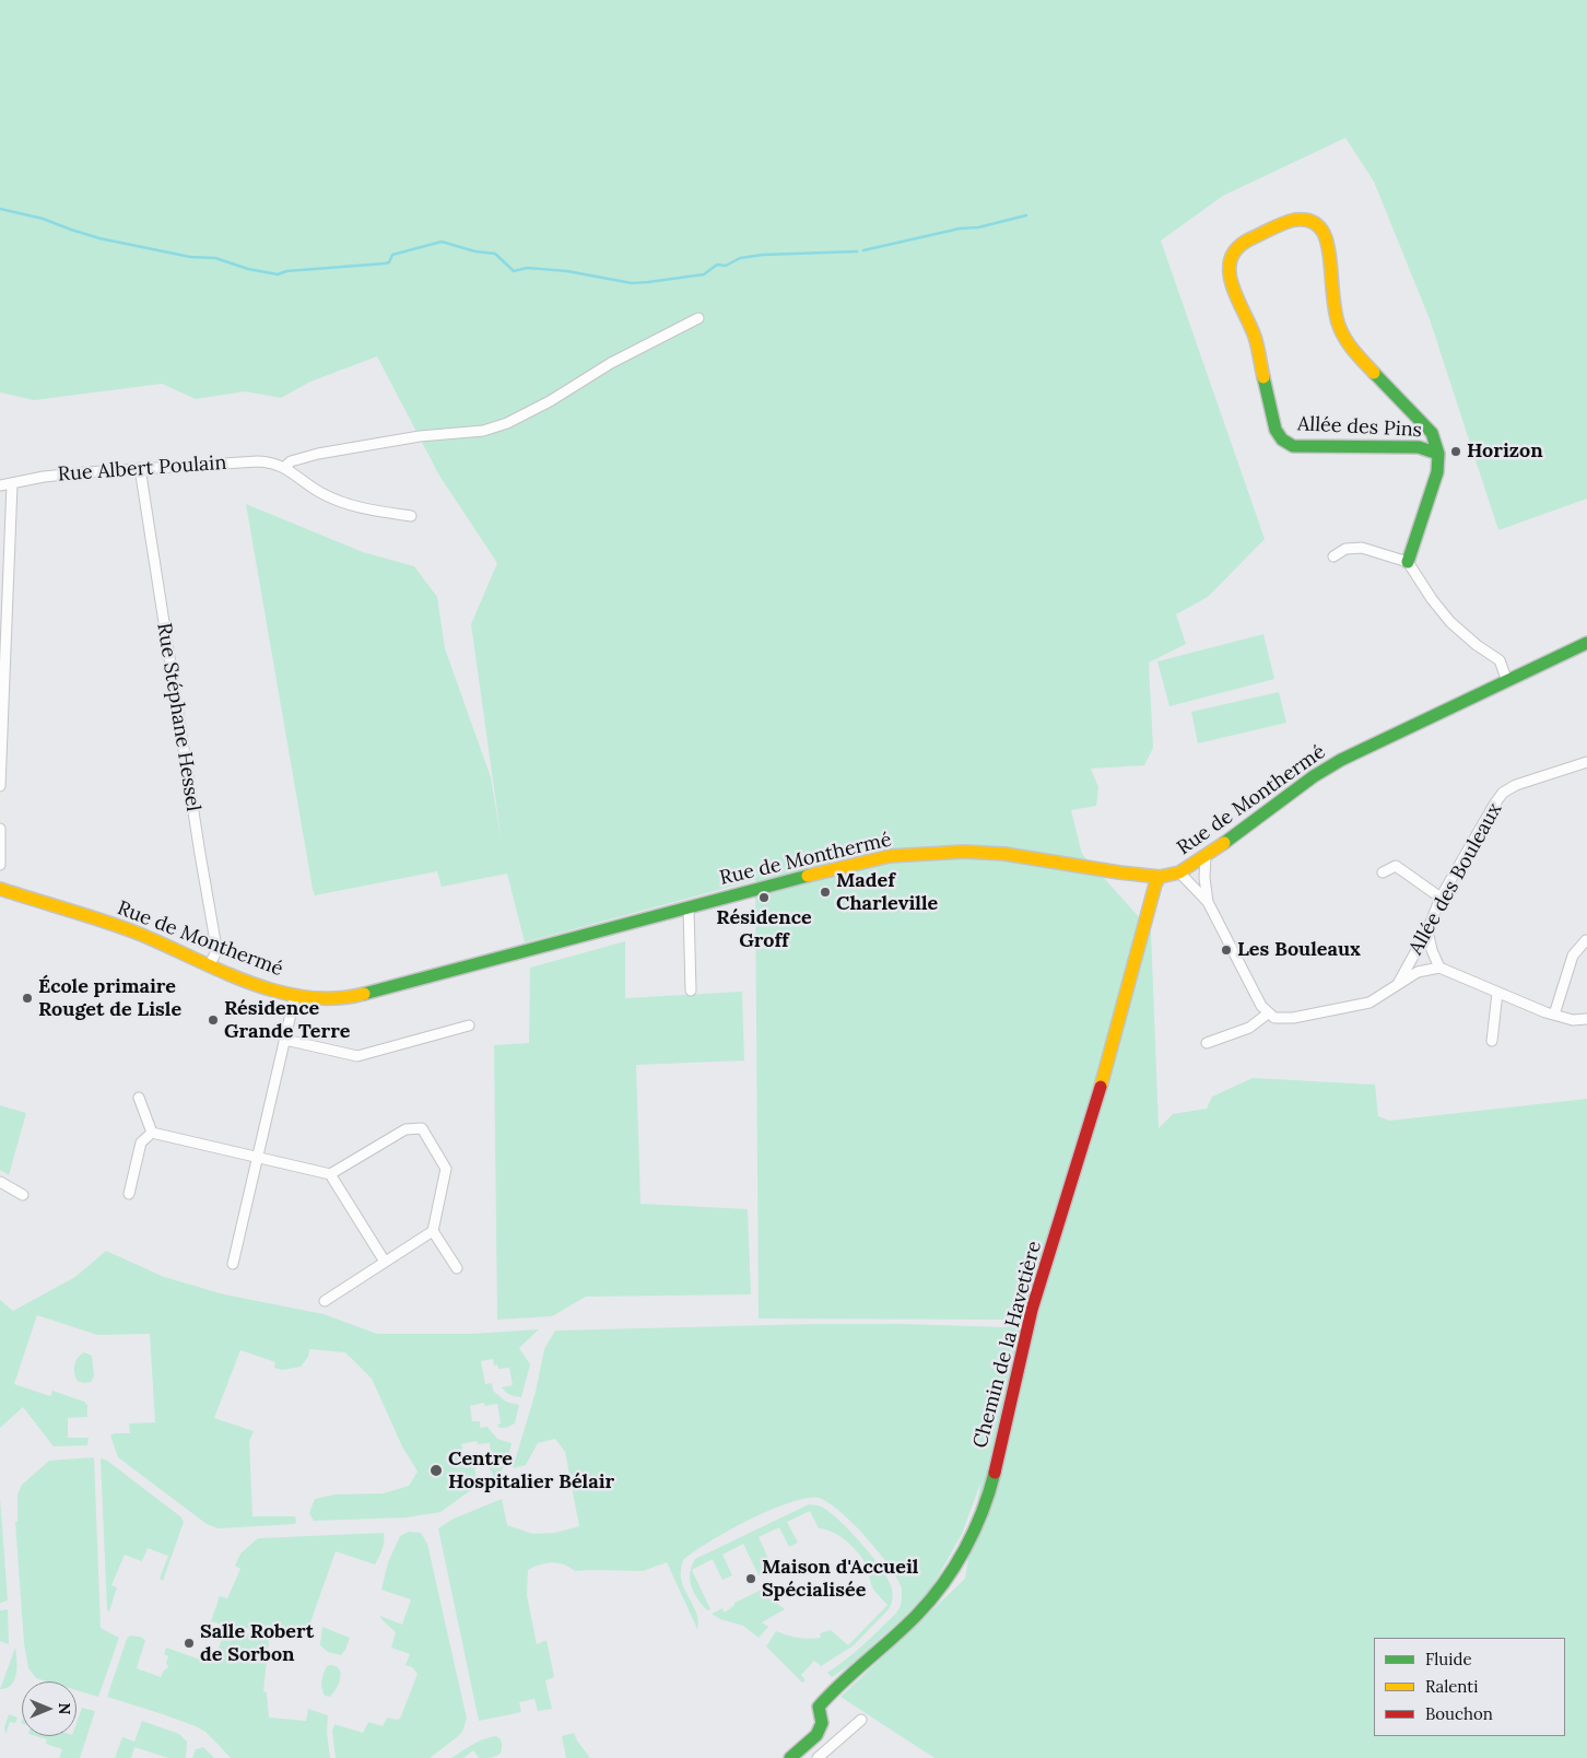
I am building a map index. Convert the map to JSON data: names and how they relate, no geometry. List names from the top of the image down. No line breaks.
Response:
{"streets":{"street":["Allée des Pins","Rue Albert Poulain","Rue Stéphane Hessel","Rue de Monthermé","Allée des Bouleaux","Chemin de la Havetière"]},"crossings":[["Rue Albert Poulain","Rue Stéphane Hessel"],["Rue Stéphane Hessel","Rue de Monthermé"],["Rue de Monthermé","Chemin de la Havetière"]],"places":["Horizon","Madef Charleville","Résidence Groff","Les Bouleaux","École primaire Rouget de Lisle","Résidence Grande Terre","Centre Hospitalier Bélair","Maison d'Accueil Spécialisée","Salle Robert de Sorbon"],"legend":["Fluide","Ralenti","Bouchon"],"north":"right"}
